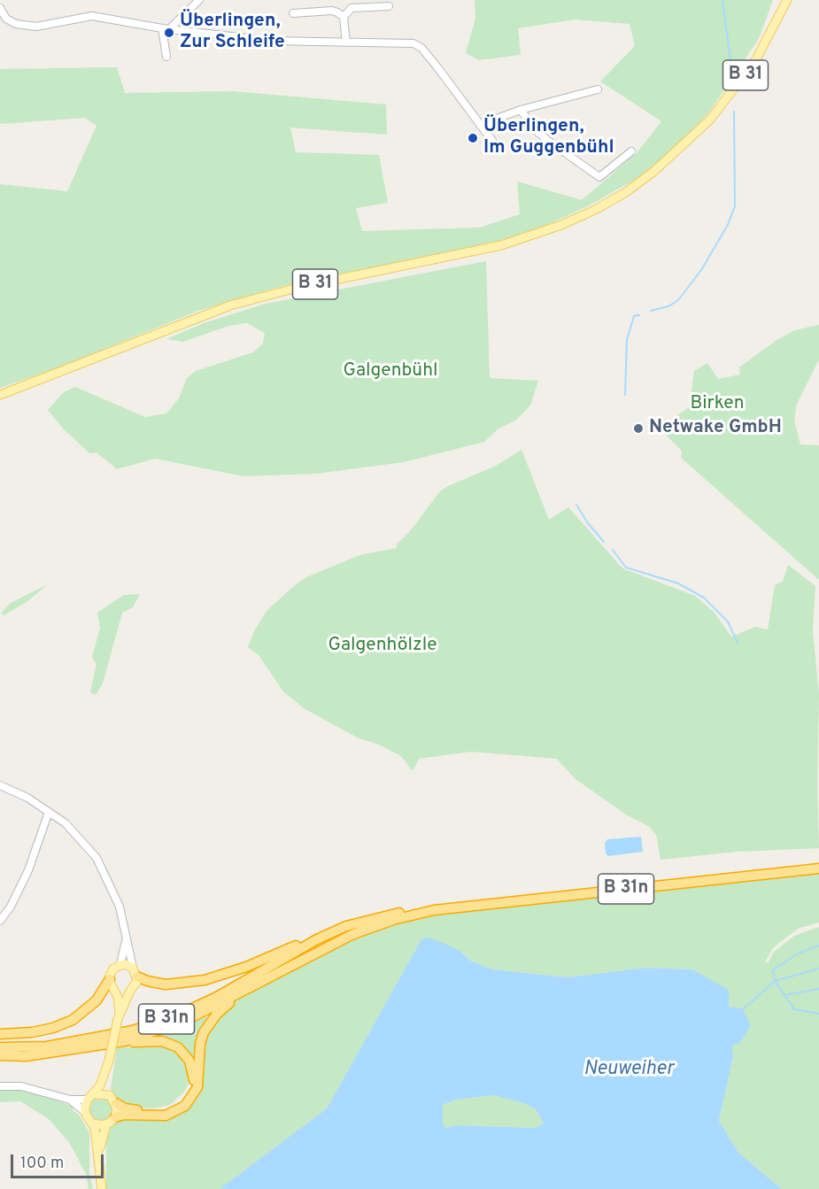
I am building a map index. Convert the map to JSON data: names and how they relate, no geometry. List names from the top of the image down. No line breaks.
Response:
{"streets":{"highway":["B 31n"],"main road":["B 31"]},"water":["Neuweiher"],"parks":["Galgenbühl","Birken","Galgenhölzle"],"places":["Überlingen, Zur Schleife","Überlingen, Im Guggenbühl","Netwake GmbH"],"scale_bar":"100 m"}
